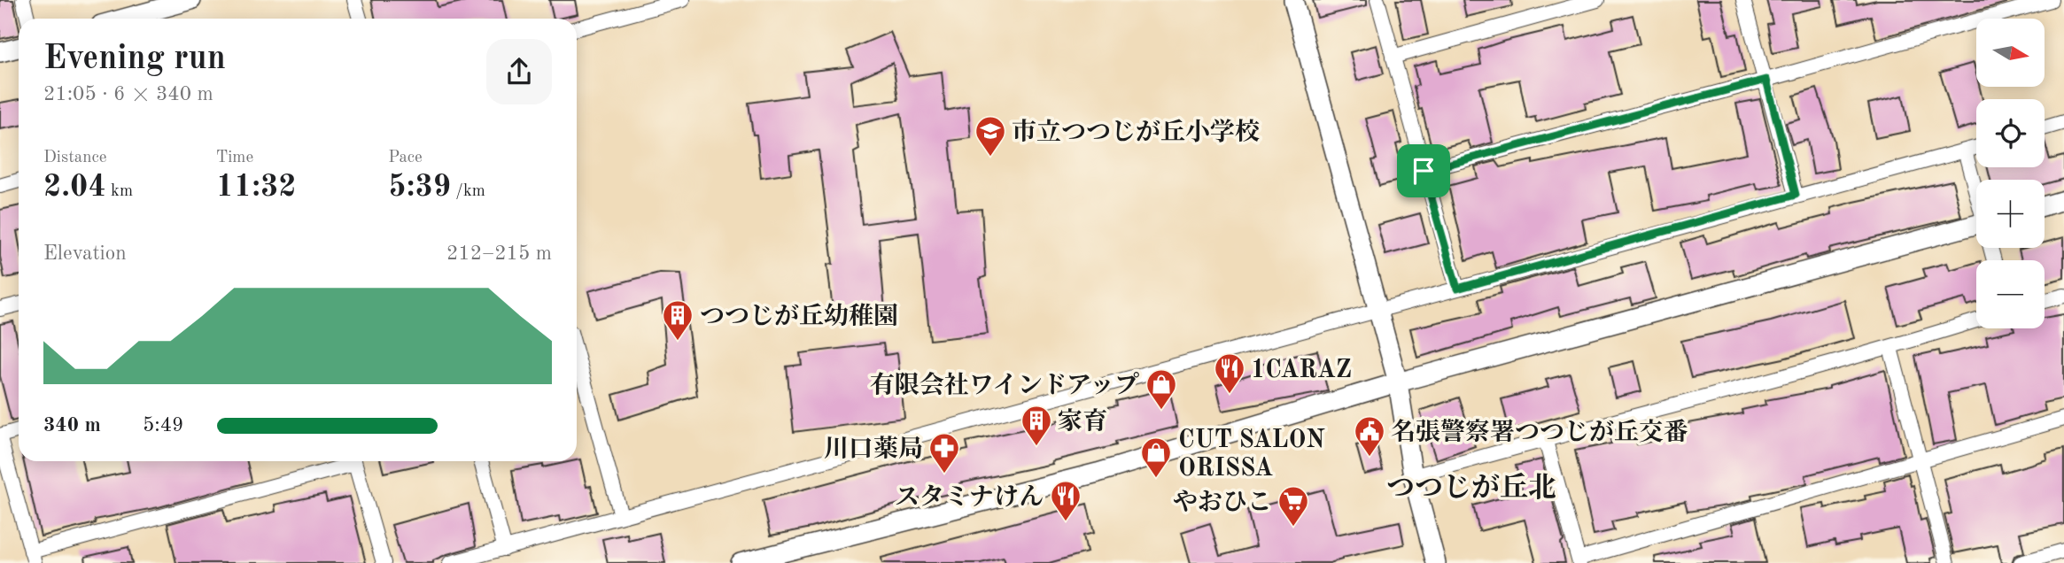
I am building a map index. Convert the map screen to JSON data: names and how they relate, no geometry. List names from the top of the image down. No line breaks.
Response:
{"districts":["つつじが丘北"],"places":{"school or university":["市立つつじが丘小学校"],"building":["つつじが丘幼稚園","家育"],"restaurant":["1CARAZ","スタミナけん"],"shop":["有限会社ワインドアップ","CUT SALON ORISSA"],"public building":["名張警察署つつじが丘交番"],"pharmacy":["川口薬局"],"supermarket":["やおひこ"]},"north":"right","page":{"map_buttons":["+","−"],"heading":["Evening run","21:05 · 6 × 340 m"],"stats":[["Distance","2.04 km"],["Time","11:32"],["Pace","5:39 /km"]],"chart":["Elevation","212–215 m"],"list":[{"name":"340 m","note":"5:49"}]}}
